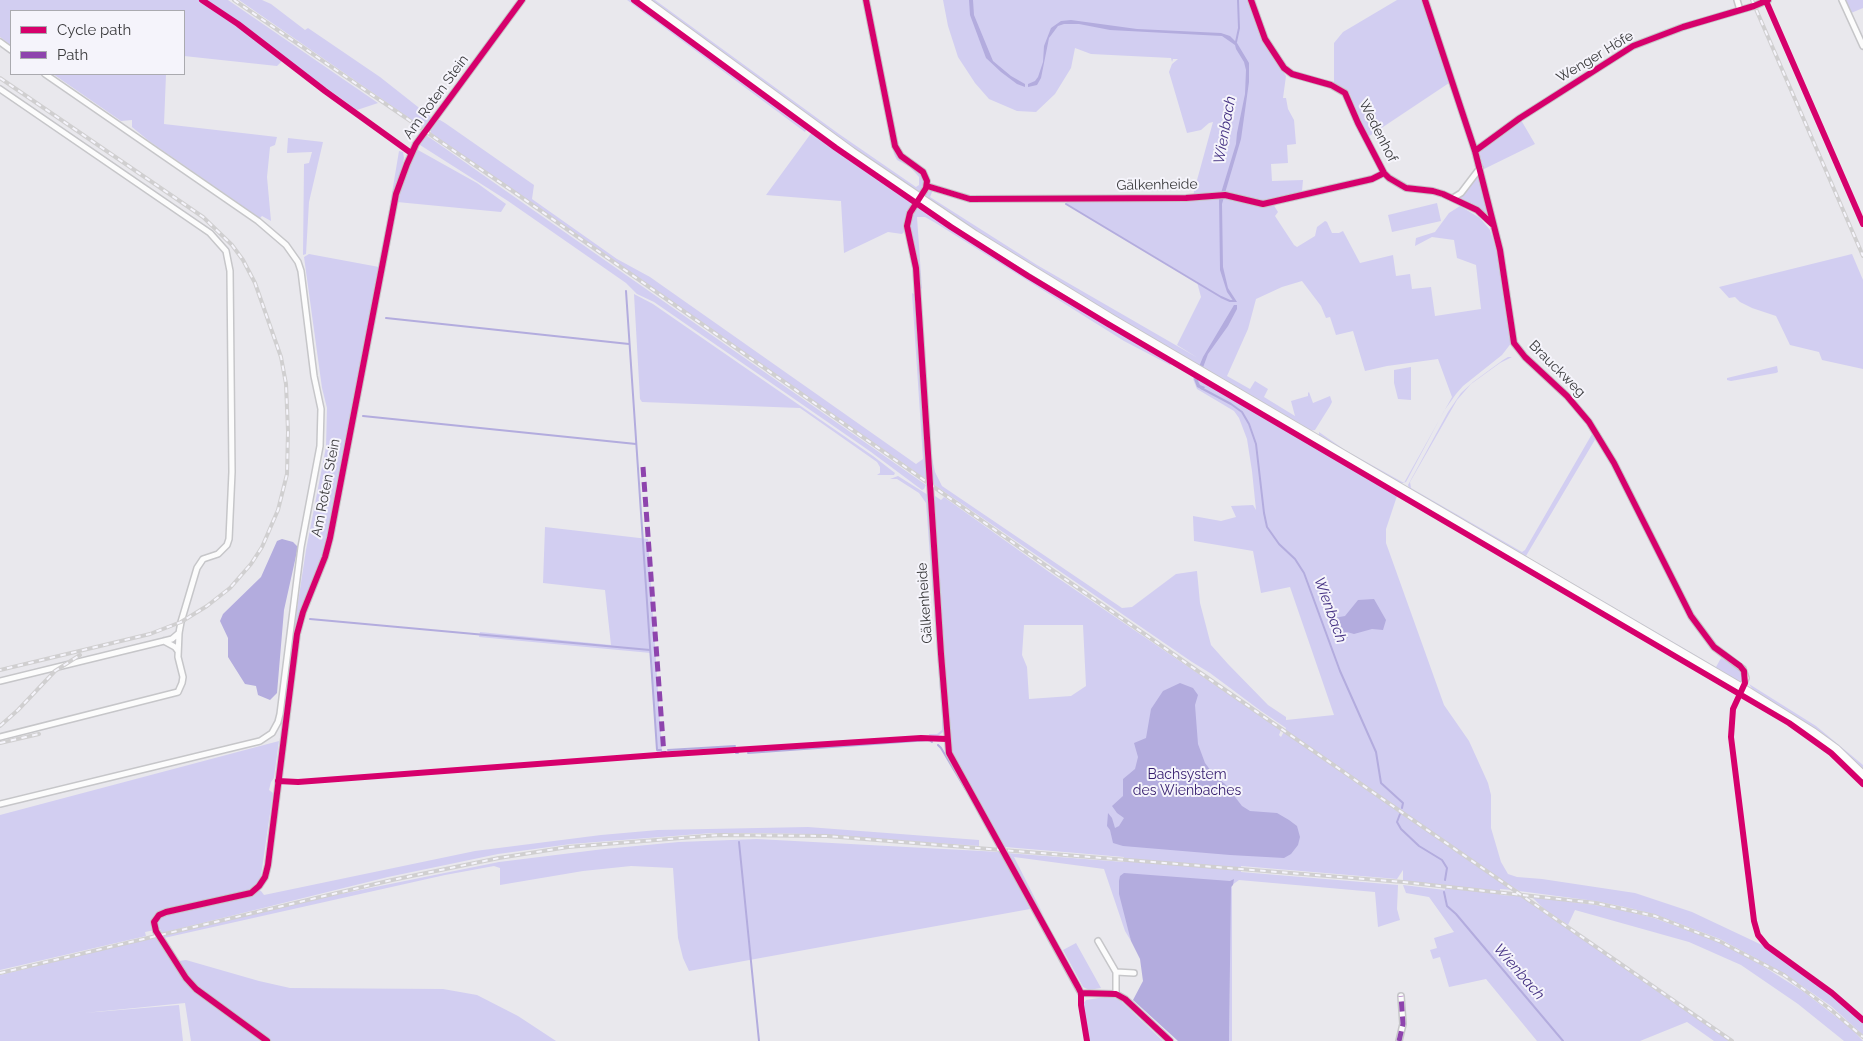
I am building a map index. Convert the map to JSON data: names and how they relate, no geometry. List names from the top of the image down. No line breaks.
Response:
{"streets":{"street":["Wenger Höfe","Am Roten Stein","Wedenhof","Gälkenheide","Brauckweg"]},"crossings":[["Wenger Höfe","Brauckweg"],["Wedenhof","Gälkenheide"],["Wedenhof","Brauckweg"]],"water":["Wienbach"],"parks":["Bachsystem des Wienbaches"],"legend":["Cycle path","Path"]}
